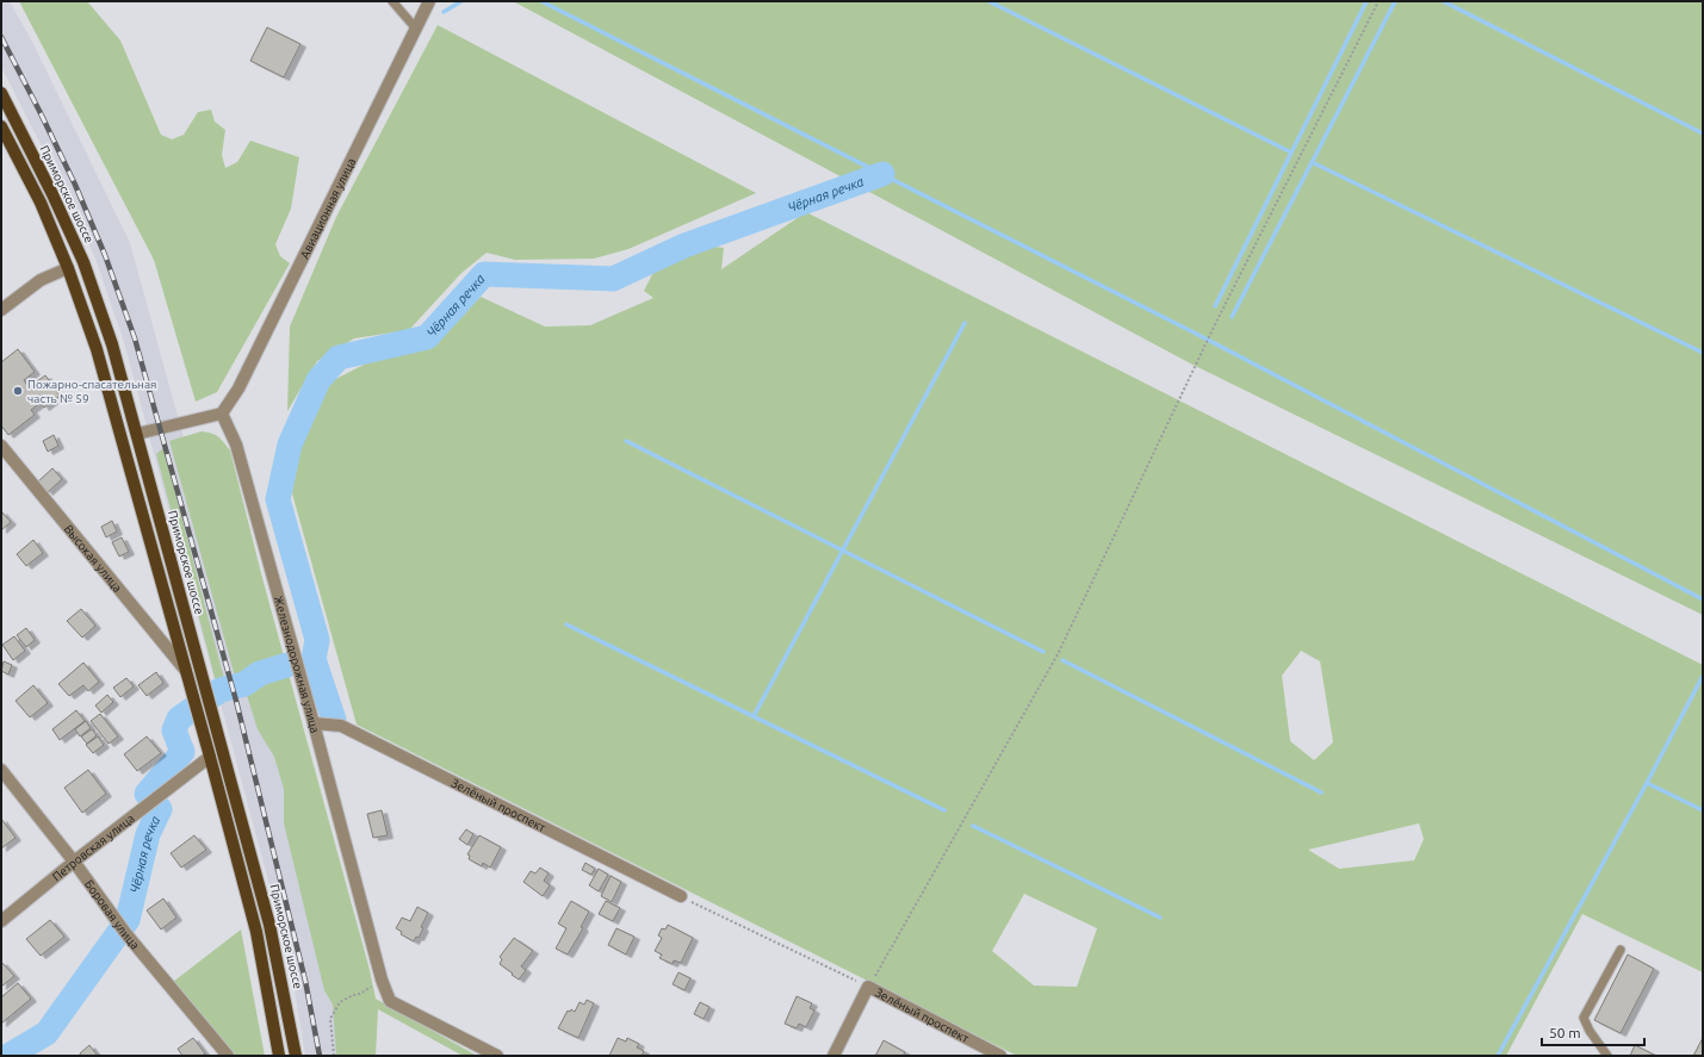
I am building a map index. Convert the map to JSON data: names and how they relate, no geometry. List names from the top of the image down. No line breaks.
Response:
{"streets":{"main road":["Приморское шоссе"],"street":["Авиационная улица","Высокая улица","Железнодорожная улица","Зелёный проспект","Петровская улица","Боровая улица"]},"crossings":[["Авиационная улица","Железнодорожная улица"],["Железнодорожная улица","Зелёный проспект"],["Петровская улица","Боровая улица"]],"water":["Чёрная речка"],"places":["Пожарно-спасательная часть № 59"],"scale_bar":"50 m"}
